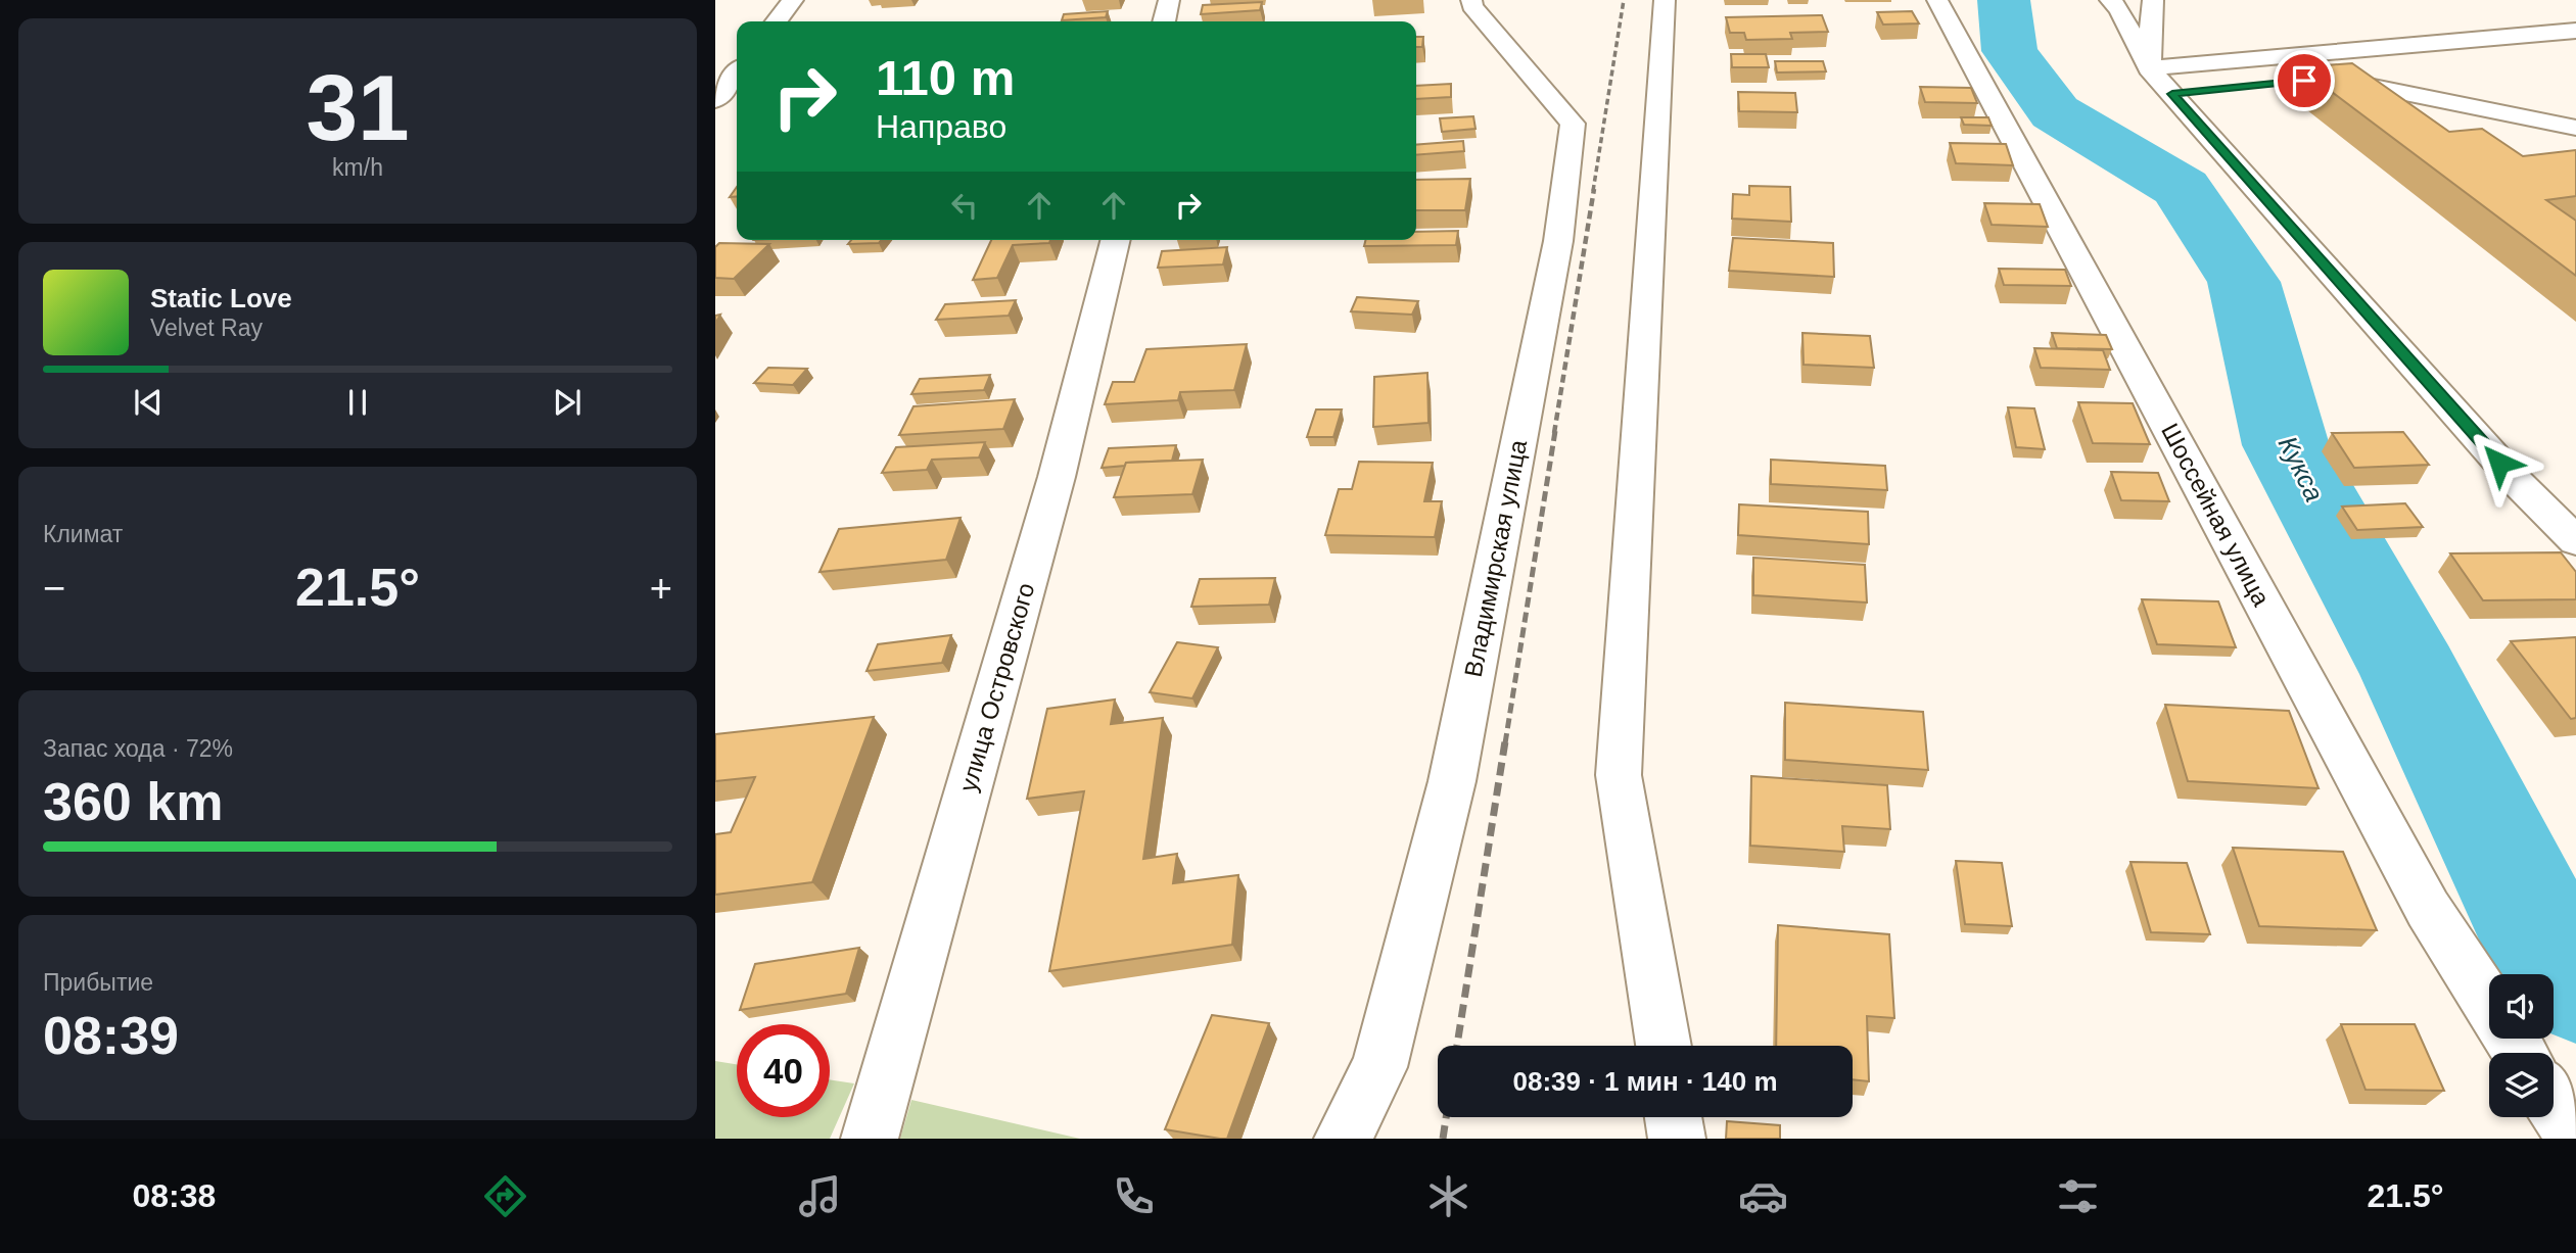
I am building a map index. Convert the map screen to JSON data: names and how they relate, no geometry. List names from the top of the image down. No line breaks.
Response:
{"streets":{"street":["Шоссейная улица","Владимирская улица","улица Островского"]},"water":["Кукса"],"page":{"tile":[["31","km/h"],"Климат",["Запас хода · 72%","360 km"],["Прибытие","08:39"]],"turn":["110 m","Направо"],"song":["Static Love","Velvet Ray"],"heat":["−","21.5°","+"],"limit":"40","trip":"08:39 · 1 мин · 140 m","tabs":["08:38","21.5°"]}}
